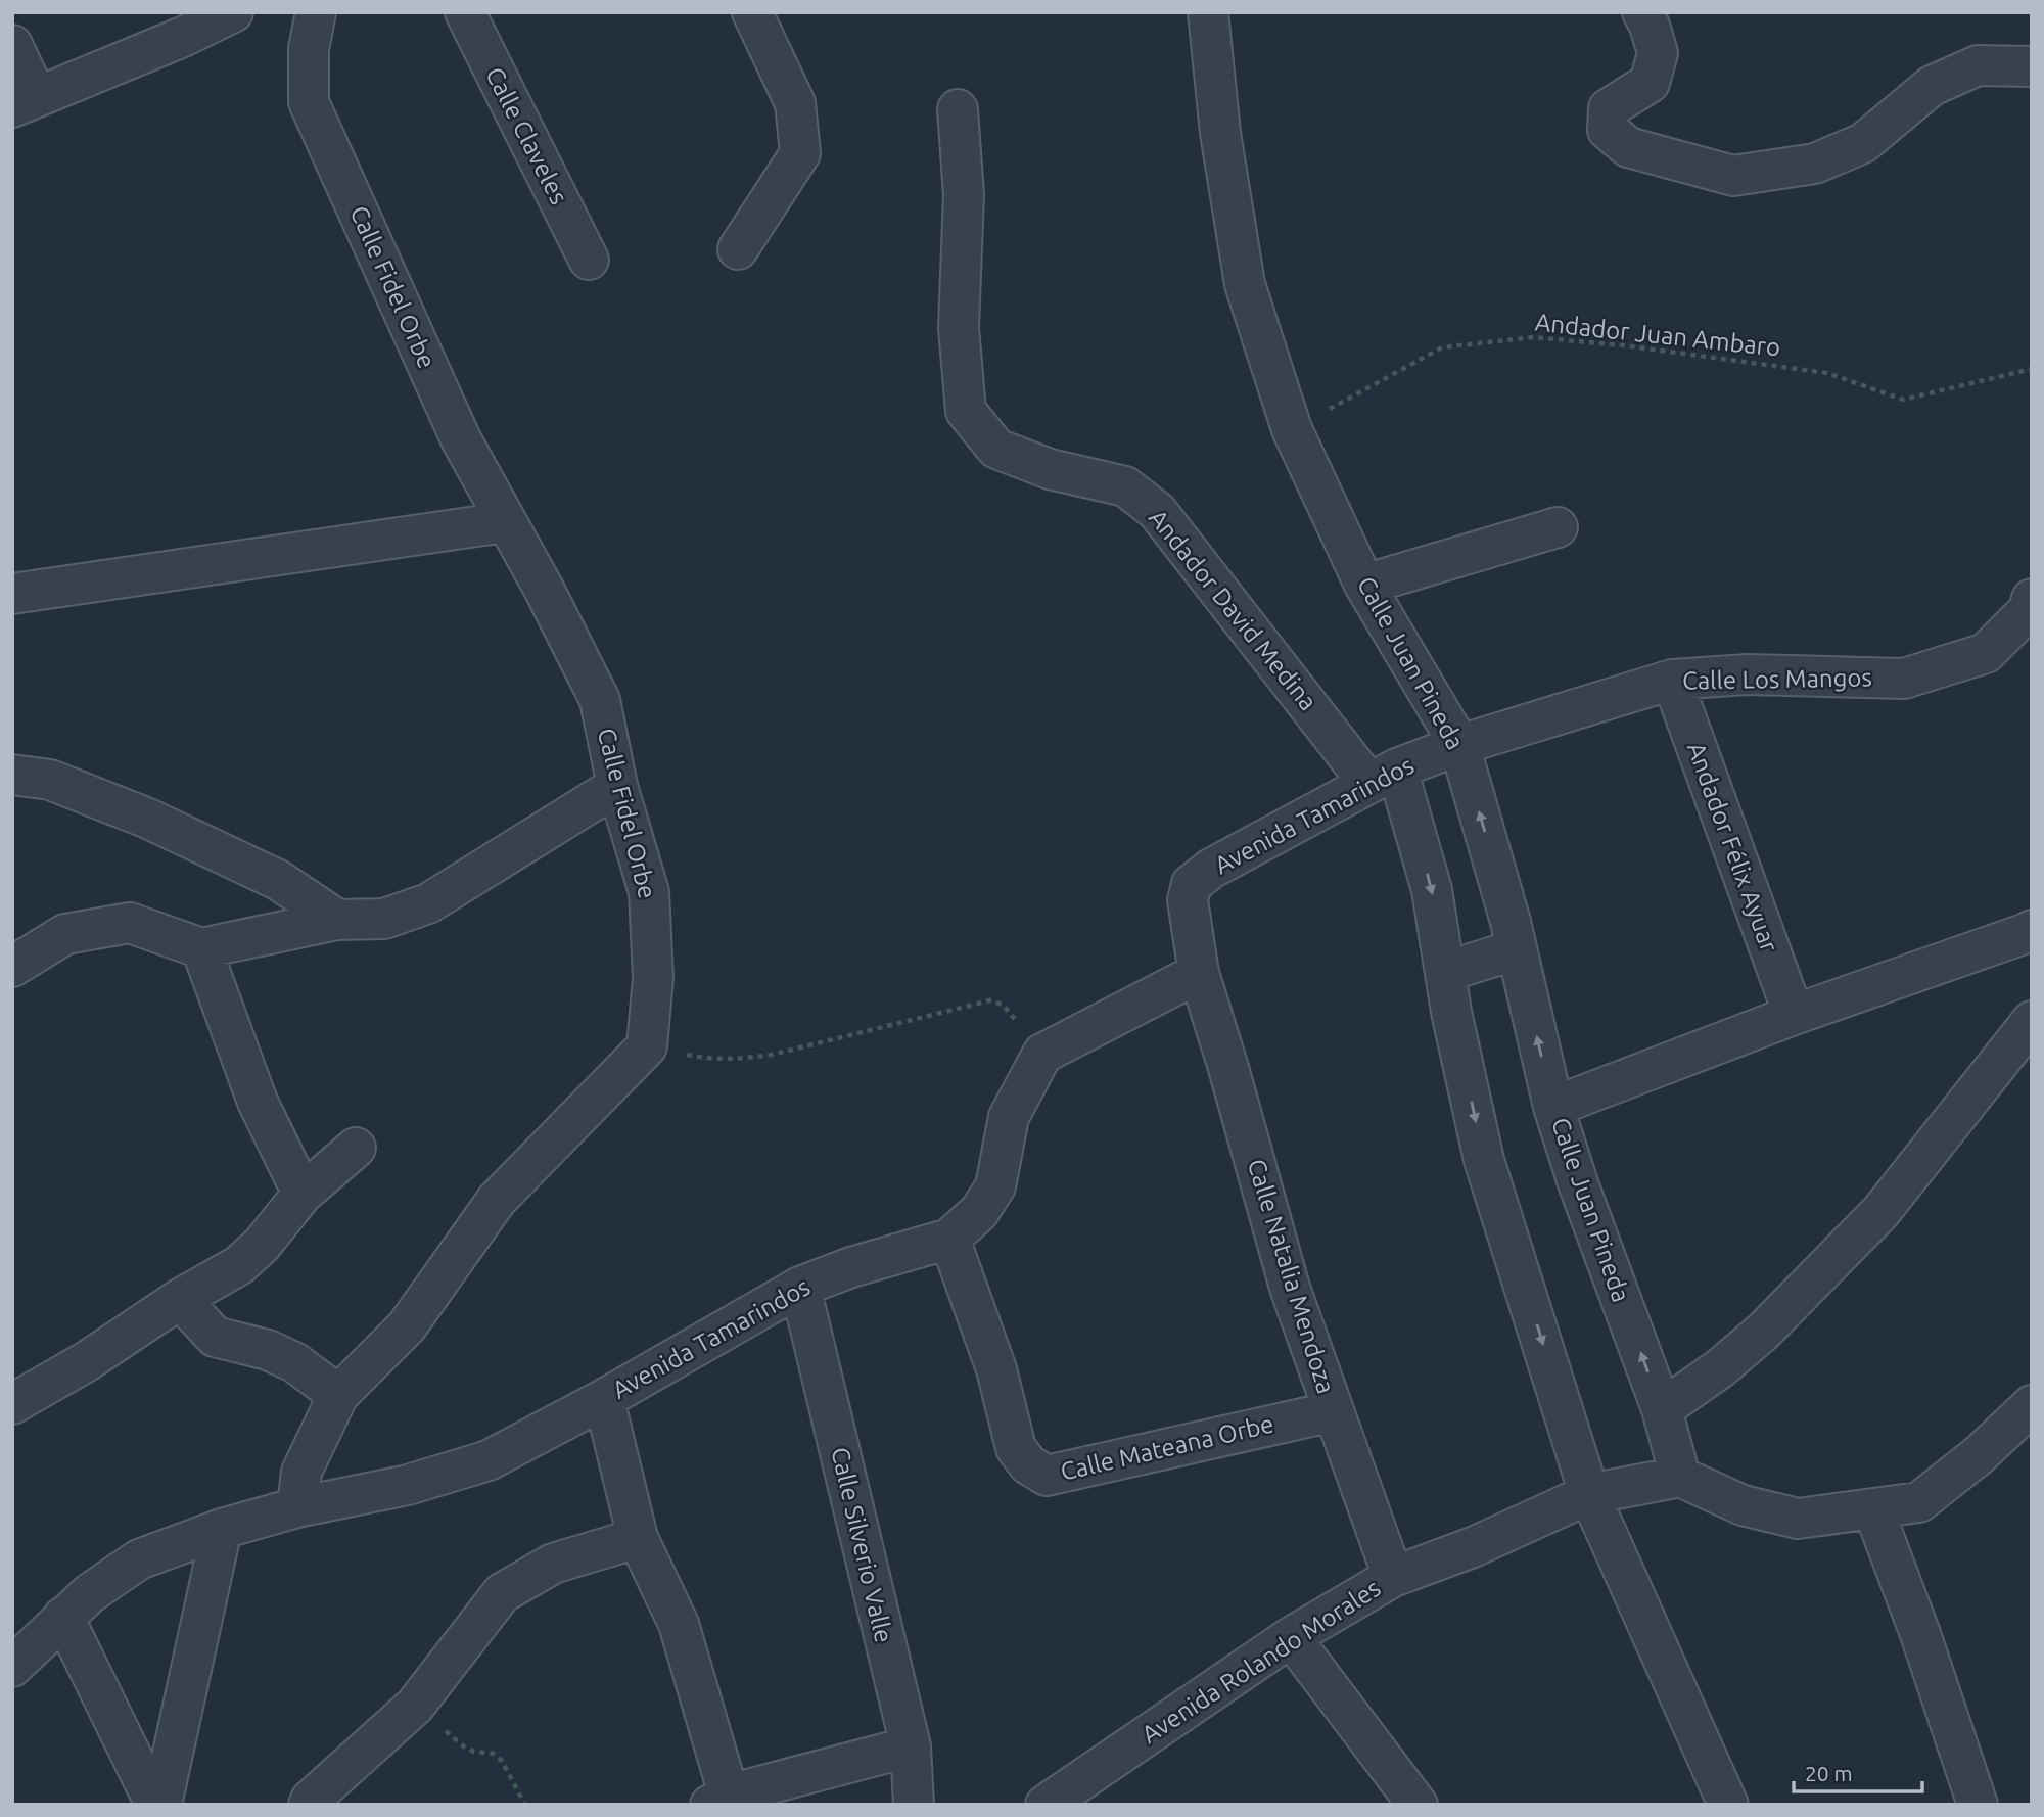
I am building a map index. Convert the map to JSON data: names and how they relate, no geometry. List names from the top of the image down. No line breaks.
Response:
{"streets":{"street":["Calle Claveles","Calle Fidel Orbe","Andador David Medina","Calle Juan Pineda","Calle Los Mangos","Avenida Tamarindos","Andador Félix Ayuar","Calle Natalia Mendoza","Calle Mateana Orbe","Calle Silverio Valle","Avenida Rolando Morales"],"path":["Andador Juan Ambaro"]},"crossings":[["Andador Juan Ambaro","Calle Juan Pineda"],["Andador David Medina","Avenida Tamarindos"],["Calle Juan Pineda","Calle Los Mangos"],["Calle Juan Pineda","Avenida Tamarindos"],["Calle Juan Pineda","Avenida Rolando Morales"],["Calle Los Mangos","Avenida Tamarindos"],["Calle Los Mangos","Andador Félix Ayuar"],["Avenida Tamarindos","Calle Natalia Mendoza"],["Avenida Tamarindos","Calle Mateana Orbe"],["Avenida Tamarindos","Calle Silverio Valle"],["Calle Natalia Mendoza","Calle Mateana Orbe"],["Calle Natalia Mendoza","Avenida Rolando Morales"]],"scale_bar":"20 m"}
